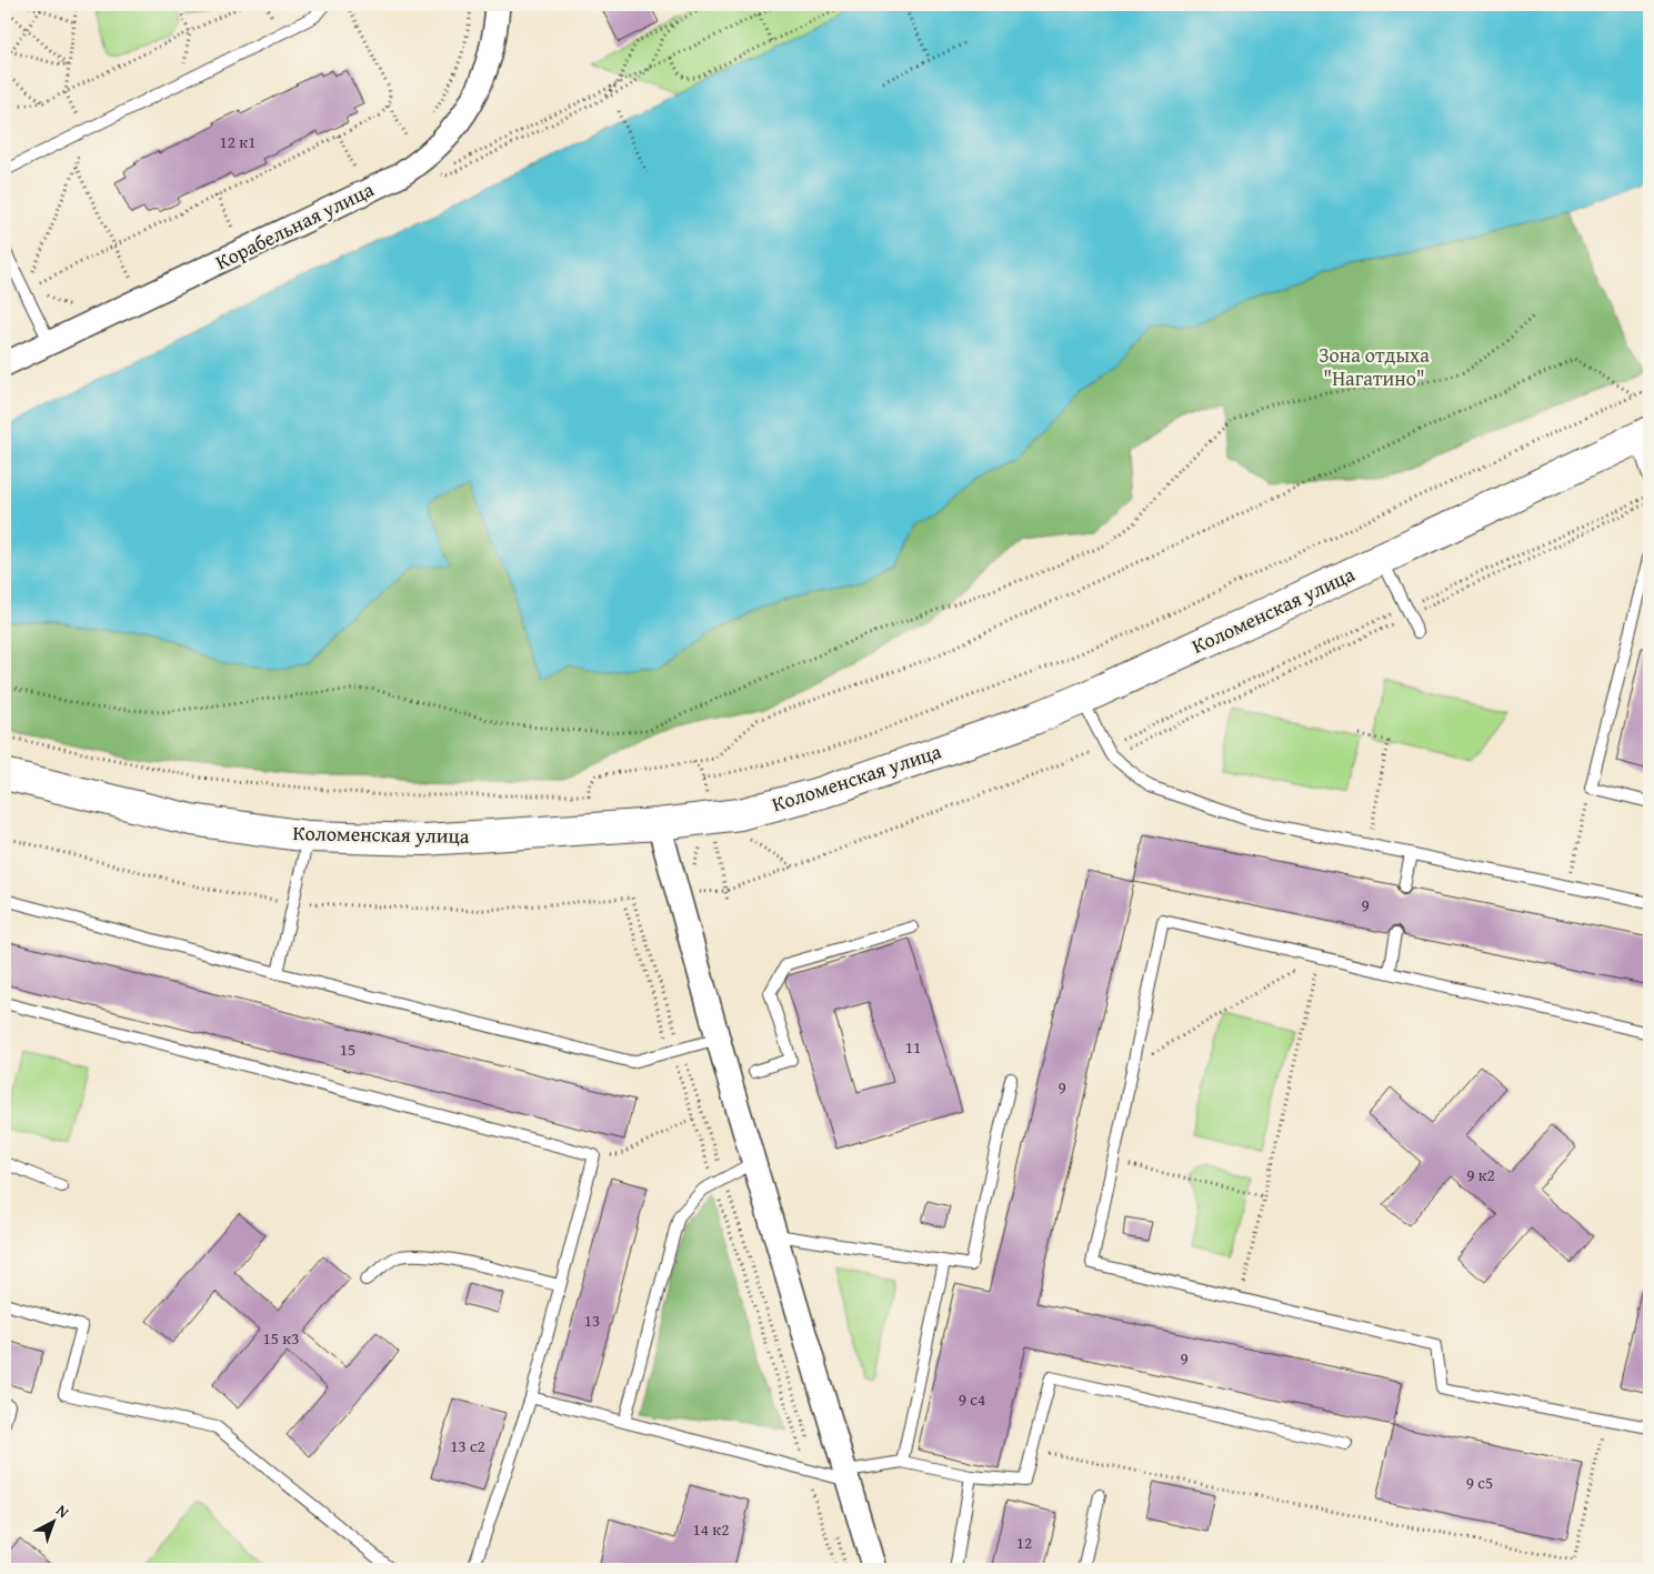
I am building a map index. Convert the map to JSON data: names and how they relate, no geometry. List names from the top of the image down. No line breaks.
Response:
{"streets":{"street":["Корабельная улица","Коломенская улица"]},"parks":["Зона отдыха \"Нагатино\""],"house_numbers":["12 к1","9","11","15","9","9 к2","13","15 к3","9","9 с4","13 с2","9 с5","14 к2","12"],"north":"top right"}
